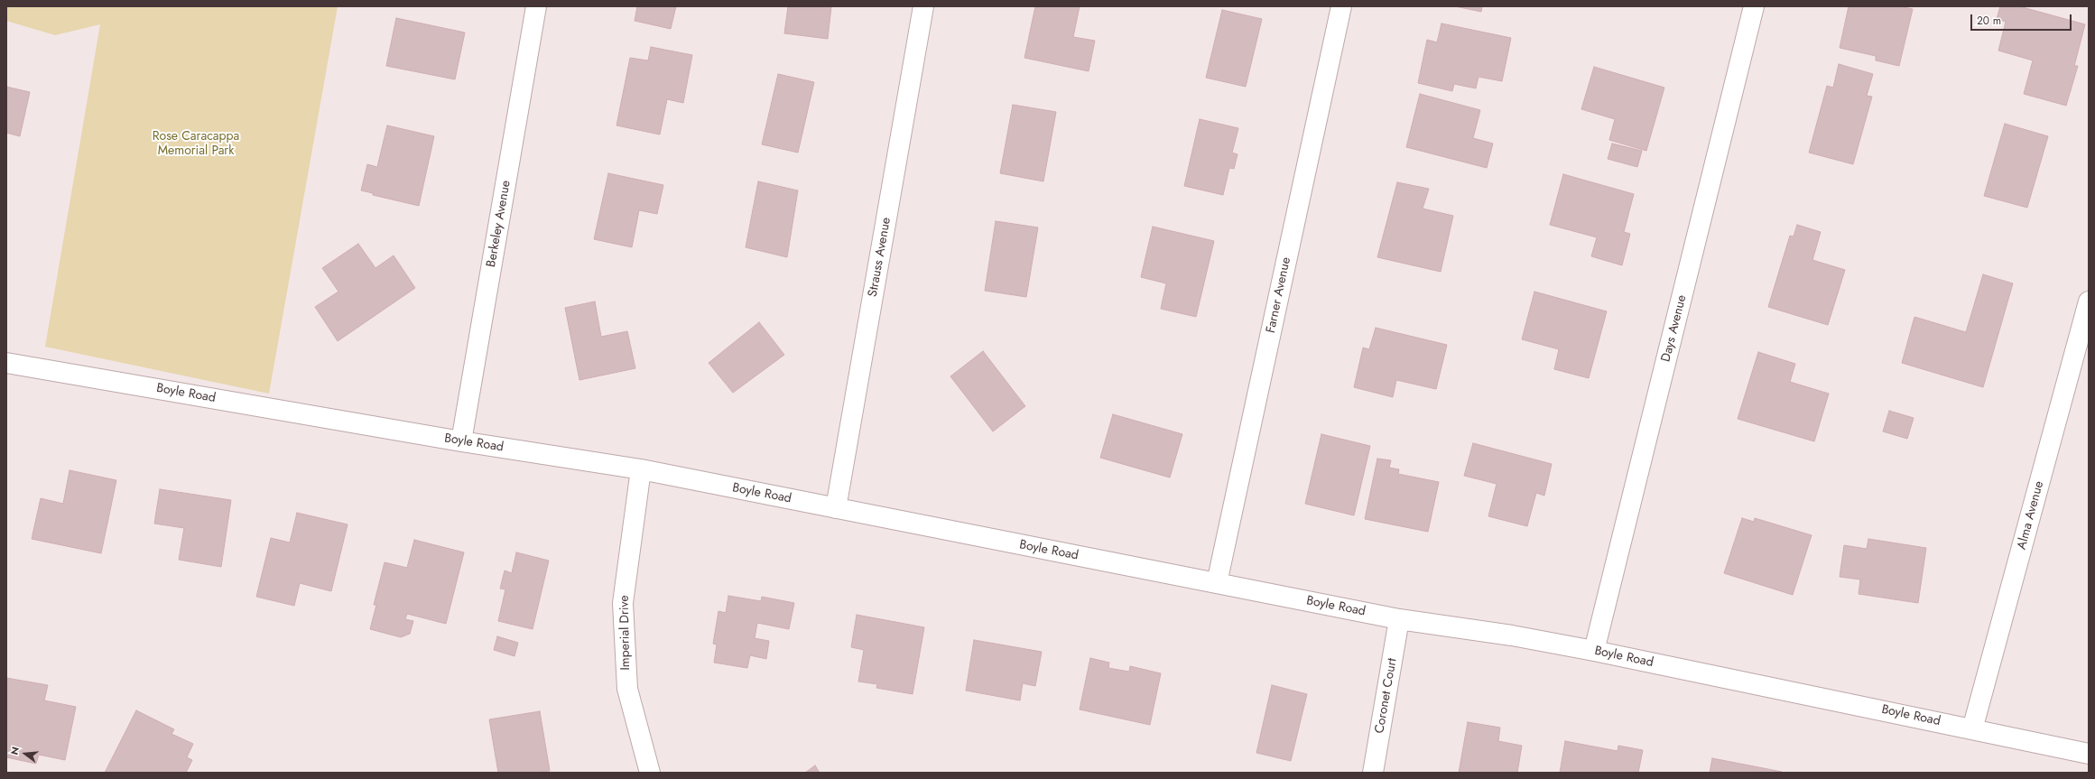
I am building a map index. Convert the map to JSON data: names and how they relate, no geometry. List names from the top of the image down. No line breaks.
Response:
{"streets":{"street":["Berkeley Avenue","Strauss Avenue","Farner Avenue","Days Avenue","Boyle Road","Alma Avenue","Imperial Drive","Coronet Court"]},"crossings":[["Berkeley Avenue","Boyle Road"],["Strauss Avenue","Boyle Road"],["Farner Avenue","Boyle Road"],["Days Avenue","Boyle Road"],["Boyle Road","Alma Avenue"],["Boyle Road","Imperial Drive"],["Boyle Road","Coronet Court"]],"parks":["Rose Caracappa Memorial Park"],"scale_bar":"20 m","north":"left"}
